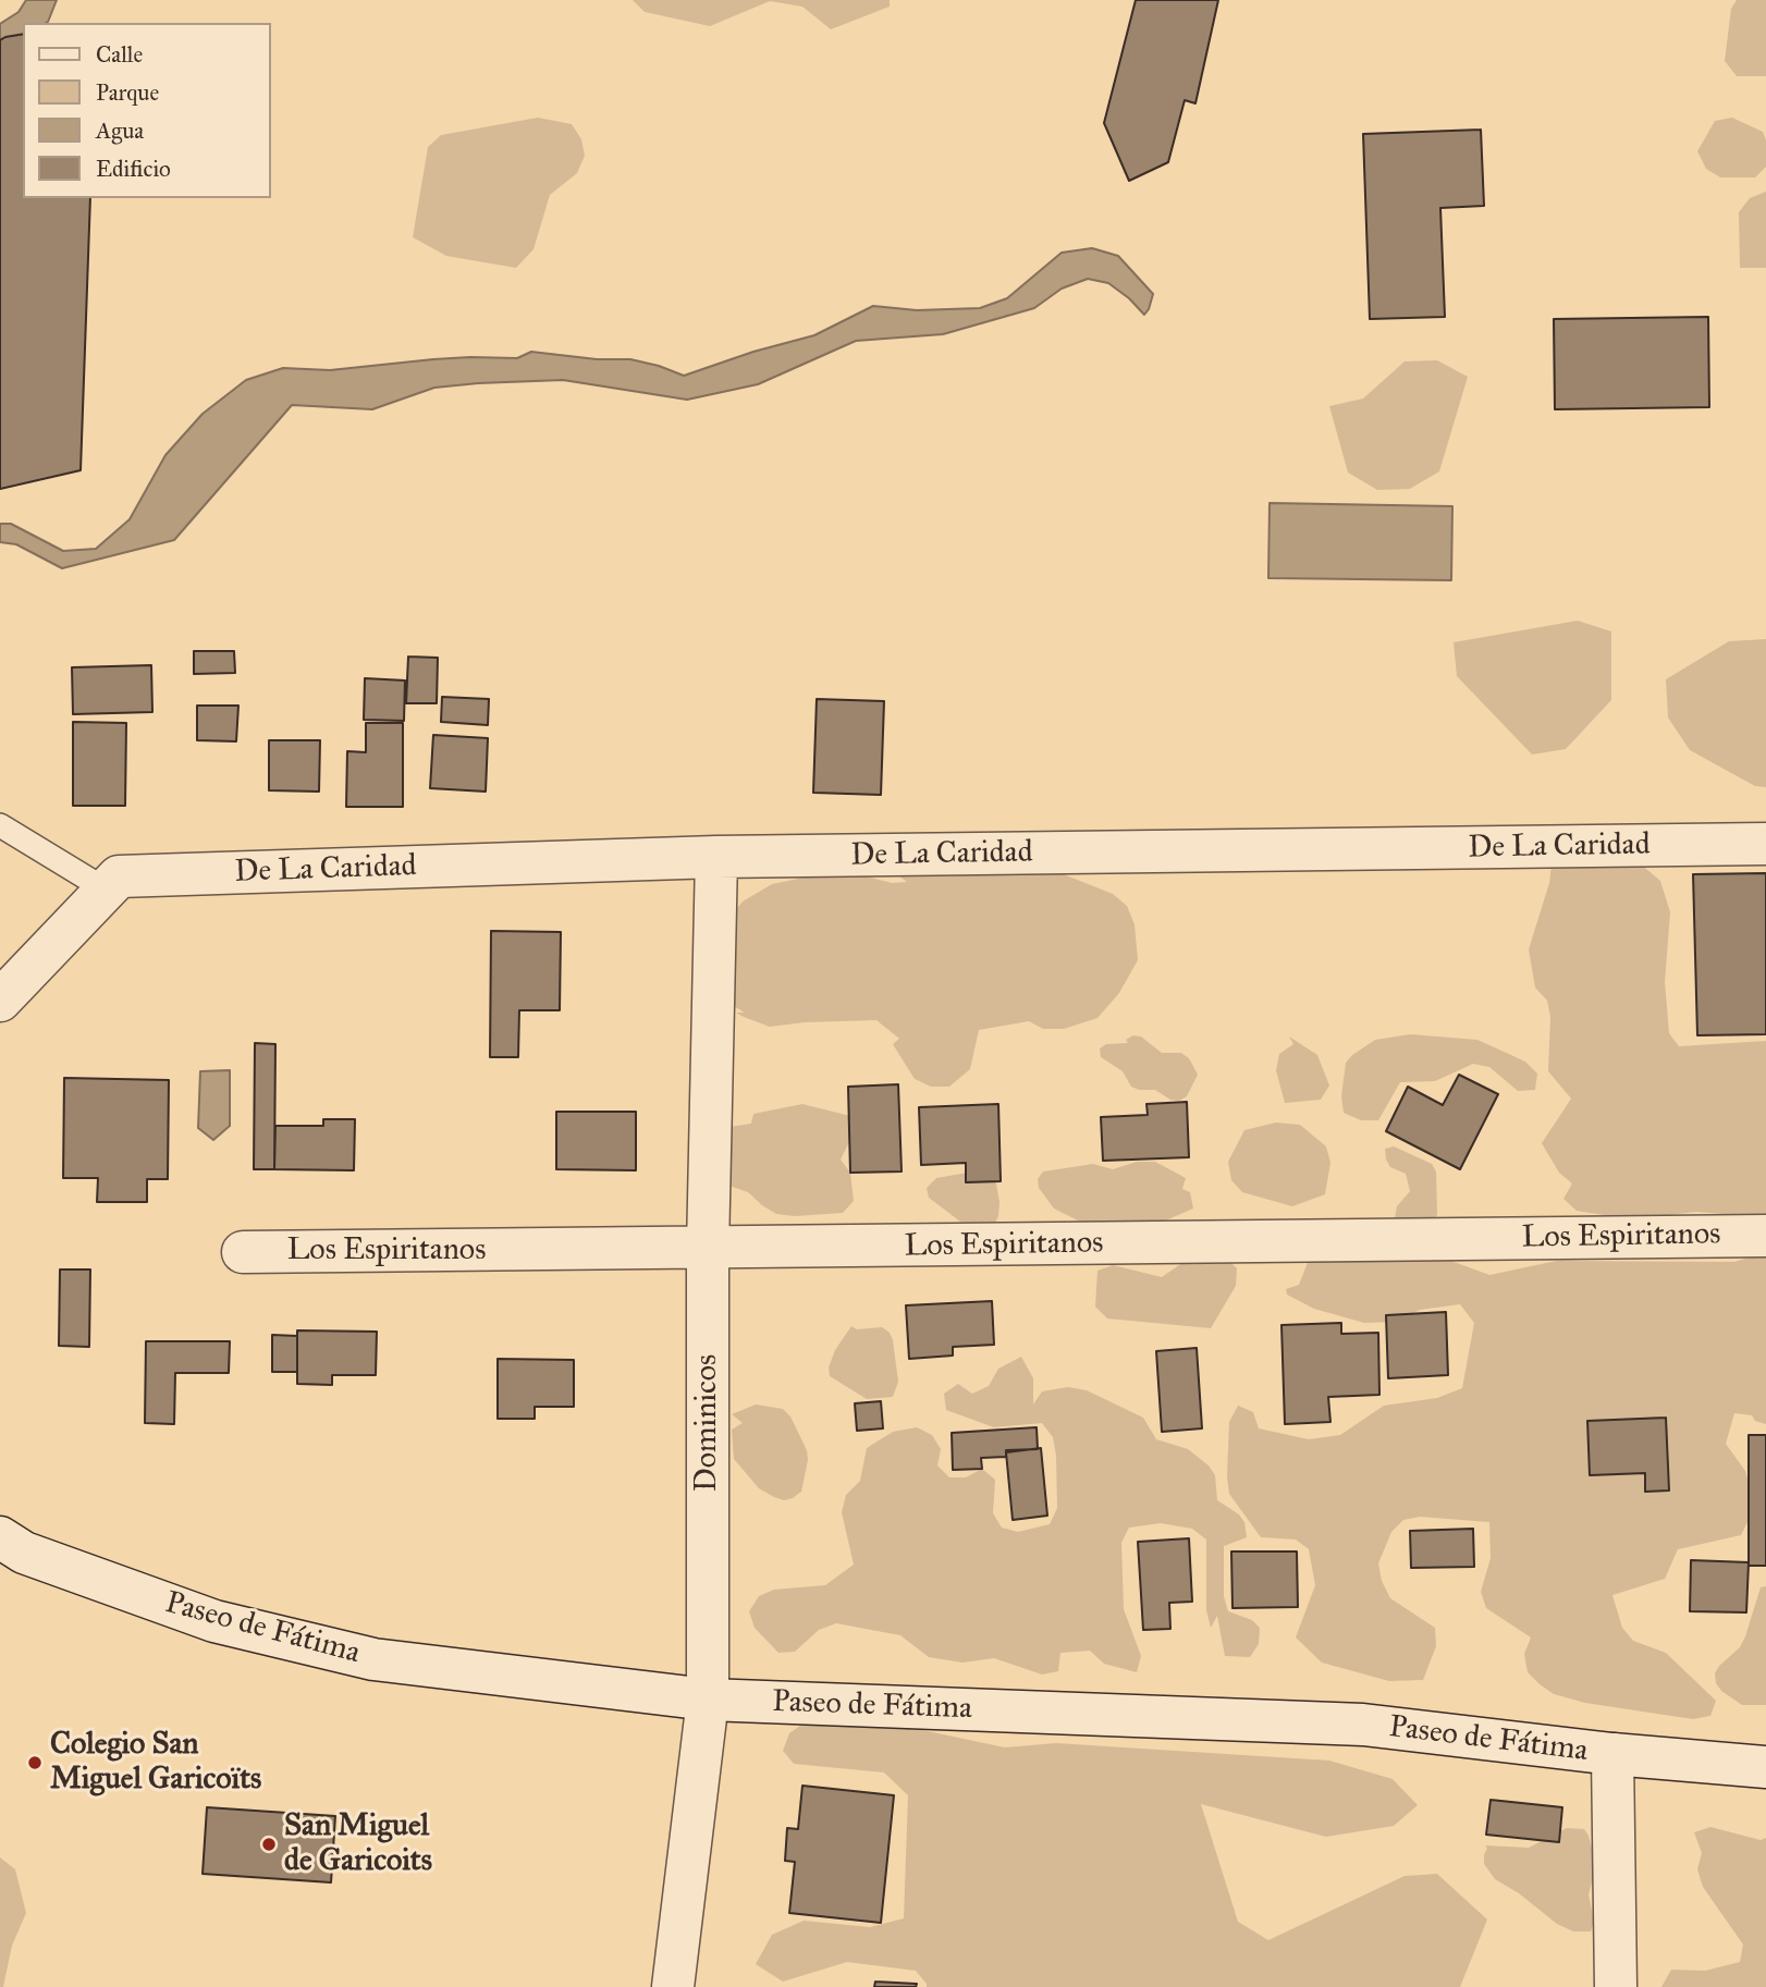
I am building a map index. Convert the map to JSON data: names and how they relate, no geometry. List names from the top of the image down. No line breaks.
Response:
{"streets":{"street":["De La Caridad","Los Espiritanos","Dominicos","Paseo de Fátima"]},"crossings":[["De La Caridad","Dominicos"],["Los Espiritanos","Dominicos"],["Dominicos","Paseo de Fátima"]],"places":["Colegio San Miguel Garicoïts","San Miguel de Garicoits"],"legend":["Calle","Parque","Agua","Edificio"]}
